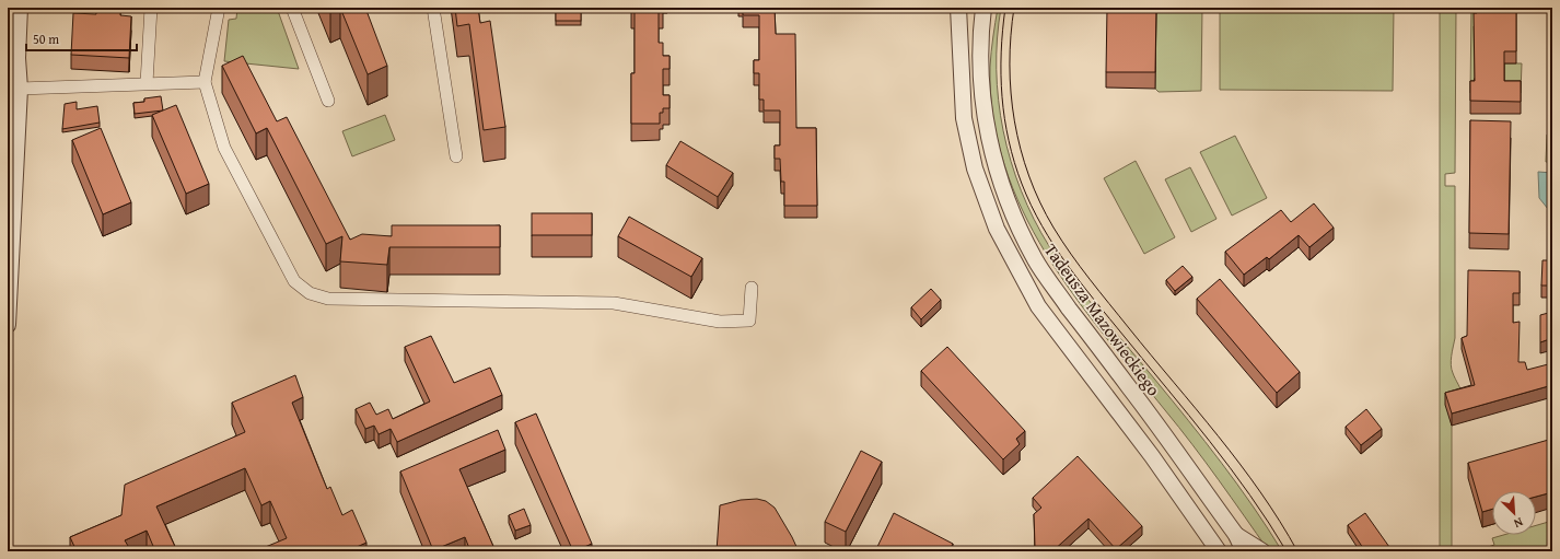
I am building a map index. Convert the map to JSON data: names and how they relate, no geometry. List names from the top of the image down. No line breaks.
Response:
{"streets":{"street":["Tadeusza Mazowieckiego"]},"scale_bar":"50 m","north":"bottom right"}
